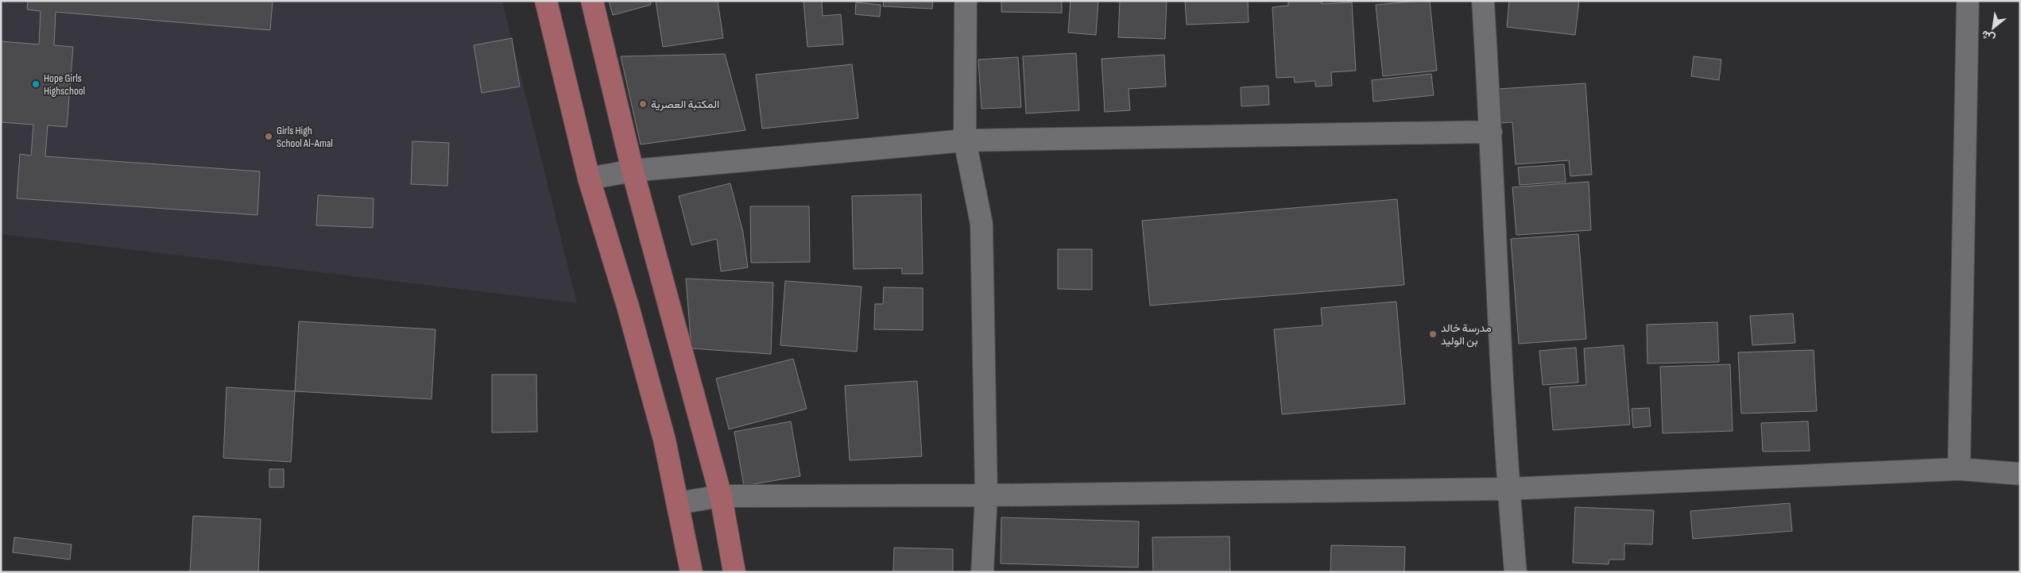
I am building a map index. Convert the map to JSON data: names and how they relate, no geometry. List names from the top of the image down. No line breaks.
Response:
{"places":["Hope Girls Highschool","المكتبة العصرية","Girls High School Al-Amal","مدرسة خالد بن الوليد"],"north":"bottom left"}
